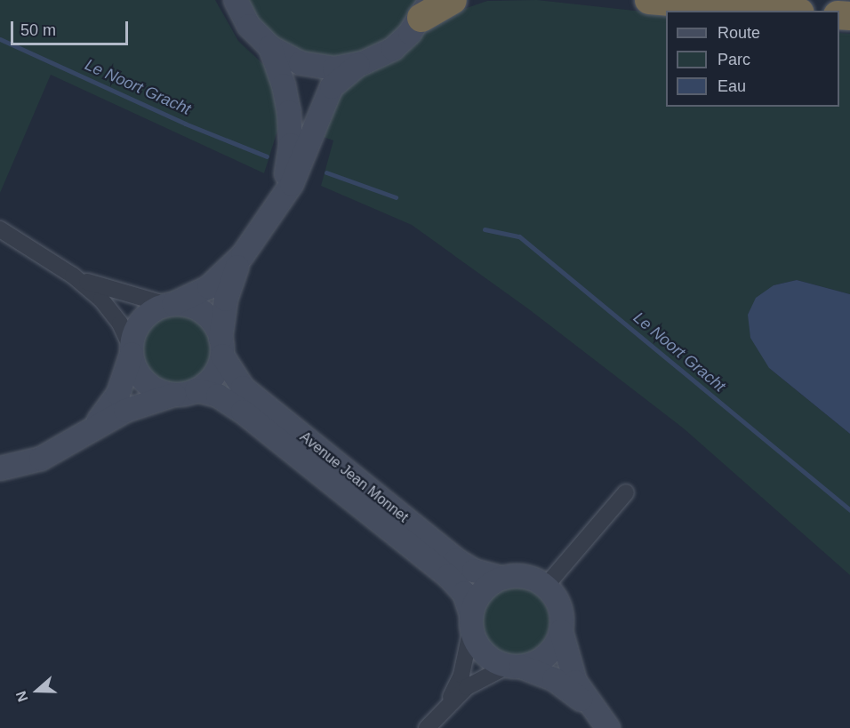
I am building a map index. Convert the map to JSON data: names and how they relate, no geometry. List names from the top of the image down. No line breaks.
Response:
{"streets":{"main road":["Avenue Jean Monnet"]},"water":["Le Noort Gracht"],"legend":["Route","Parc","Eau"],"scale_bar":"50 m","north":"left"}
